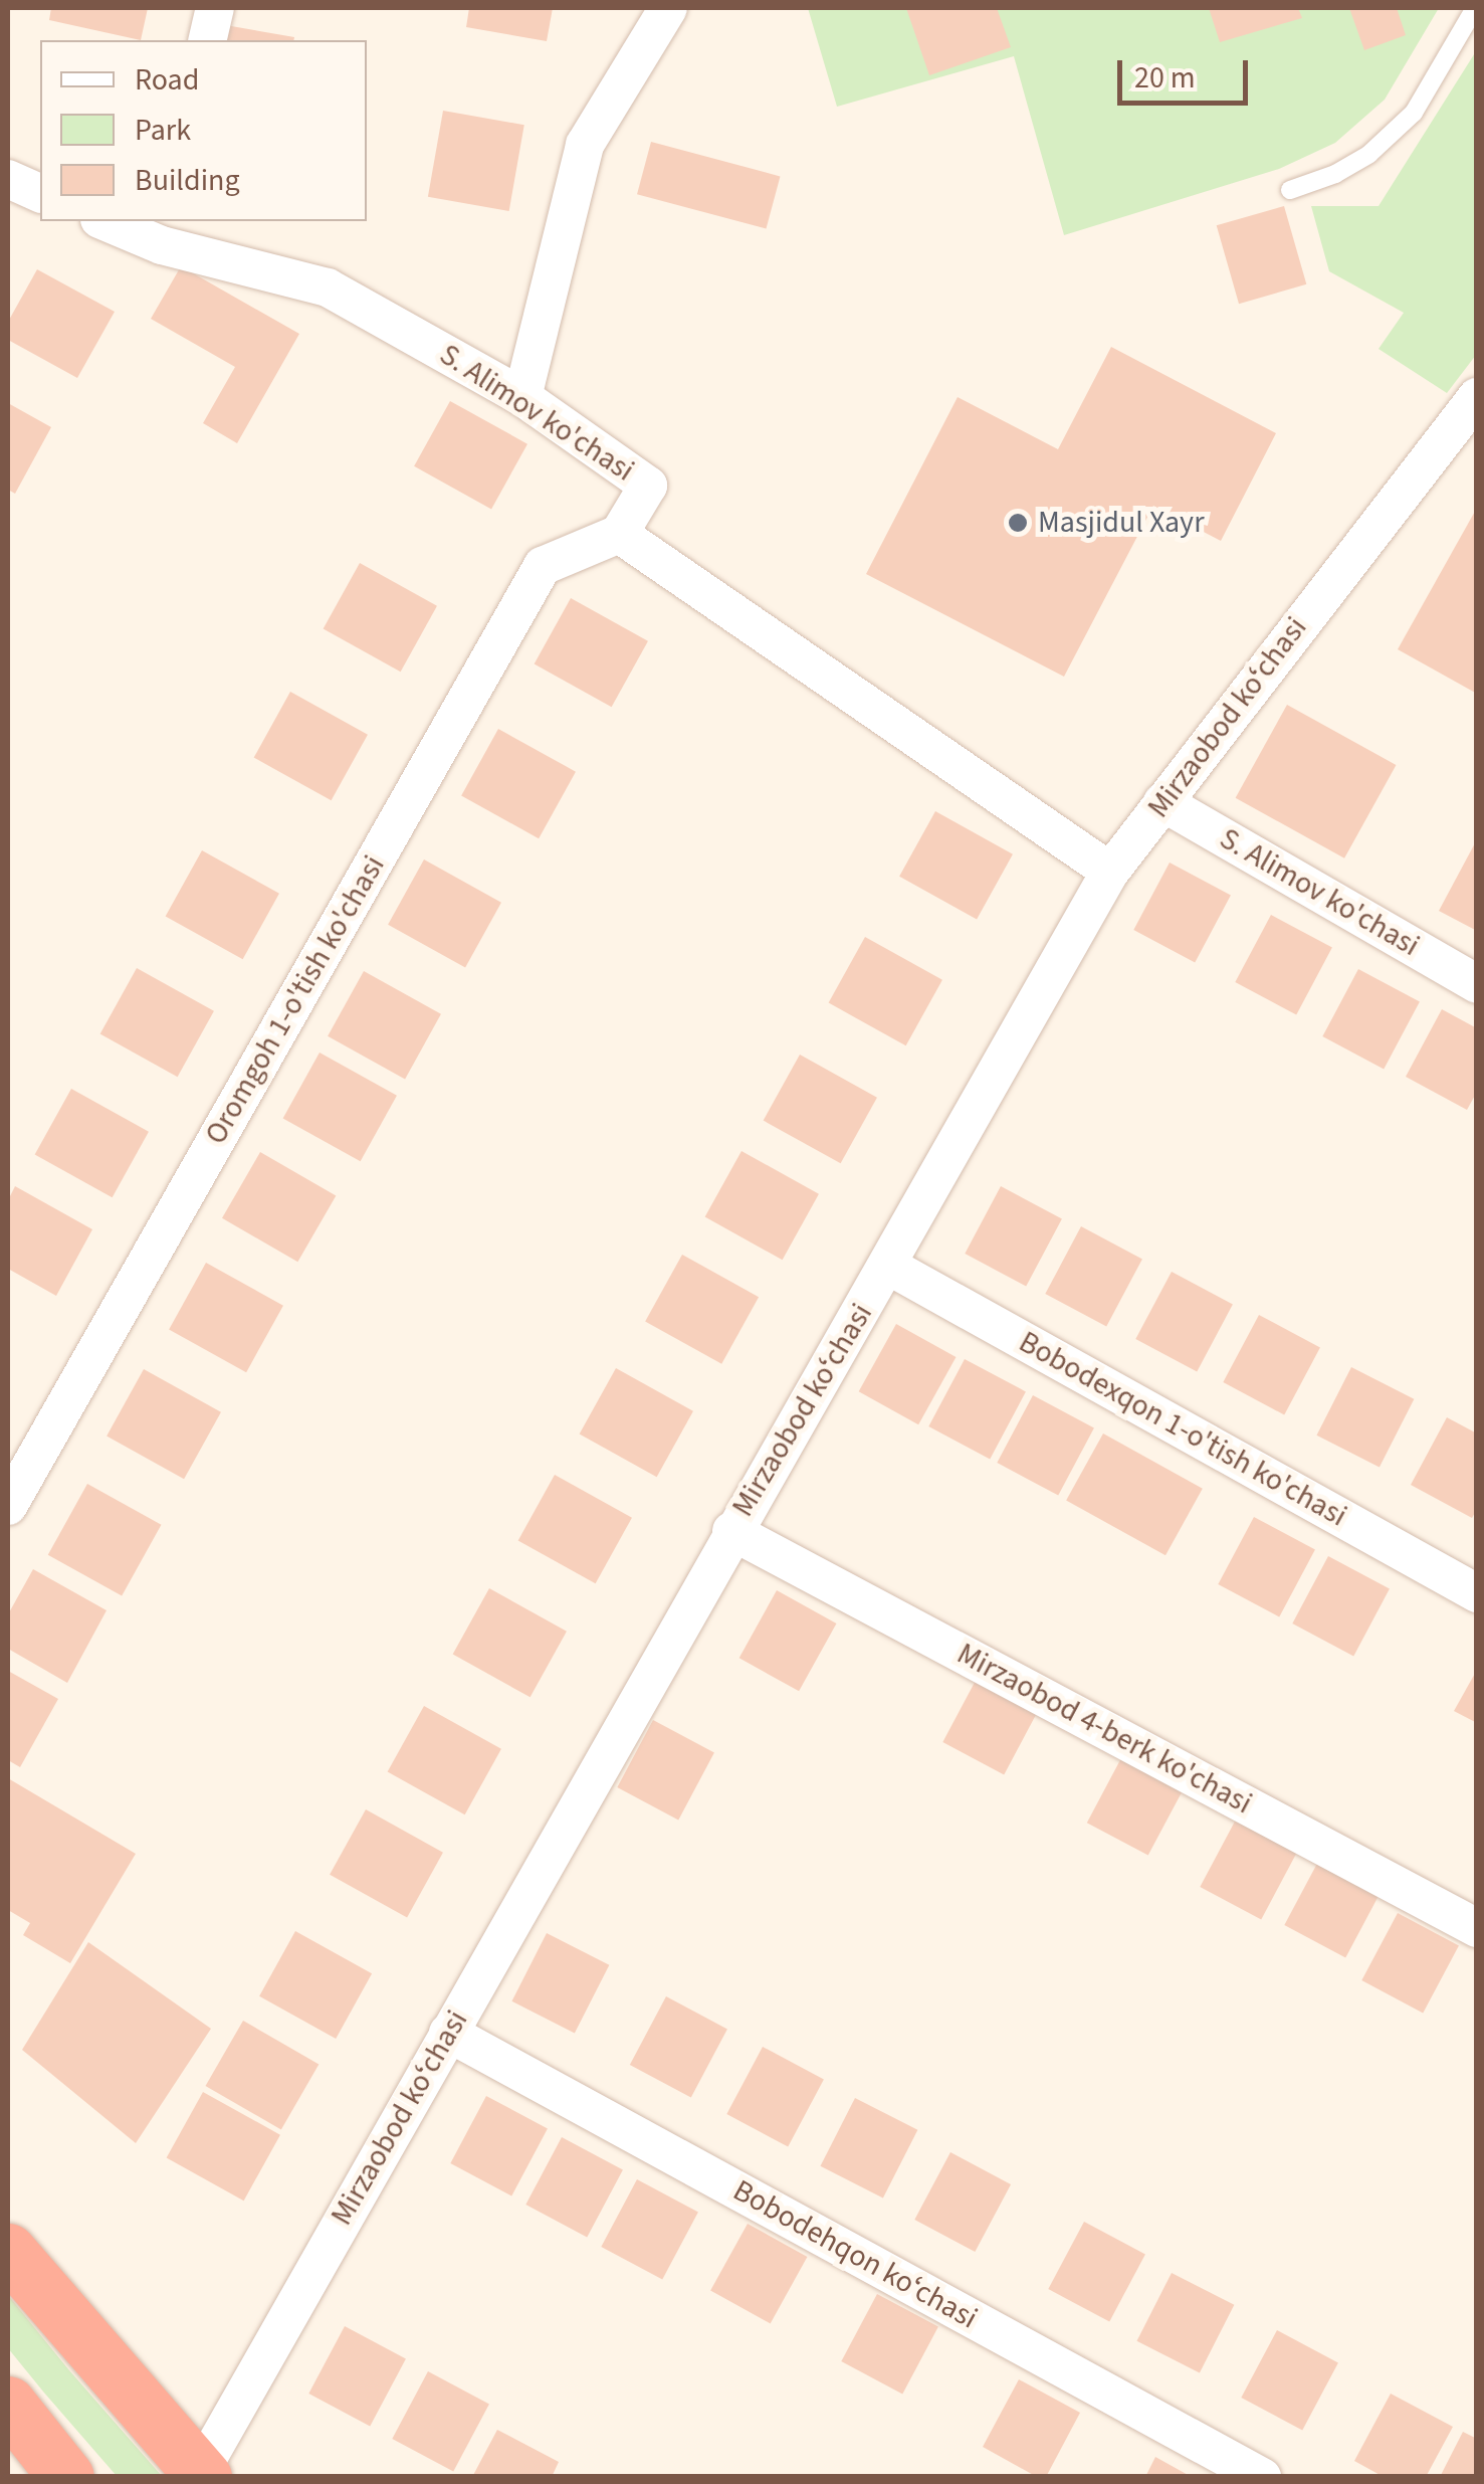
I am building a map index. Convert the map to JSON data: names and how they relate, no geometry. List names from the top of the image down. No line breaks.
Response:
{"streets":{"street":["S. Alimov ko'chasi","Mirzaobod koʻchasi","Oromgoh 1-o'tish ko'chasi","Bobodexqon 1-o'tish ko'chasi","Mirzaobod 4-berk ko'chasi","Bobodehqon koʻchasi"]},"crossings":[["S. Alimov ko'chasi","Mirzaobod koʻchasi"],["S. Alimov ko'chasi","Oromgoh 1-o'tish ko'chasi"],["Mirzaobod koʻchasi","Bobodexqon 1-o'tish ko'chasi"],["Mirzaobod koʻchasi","Mirzaobod 4-berk ko'chasi"],["Mirzaobod koʻchasi","Bobodehqon koʻchasi"]],"places":["Masjidul Xayr"],"legend":["Road","Park","Building"],"scale_bar":"20 m"}
